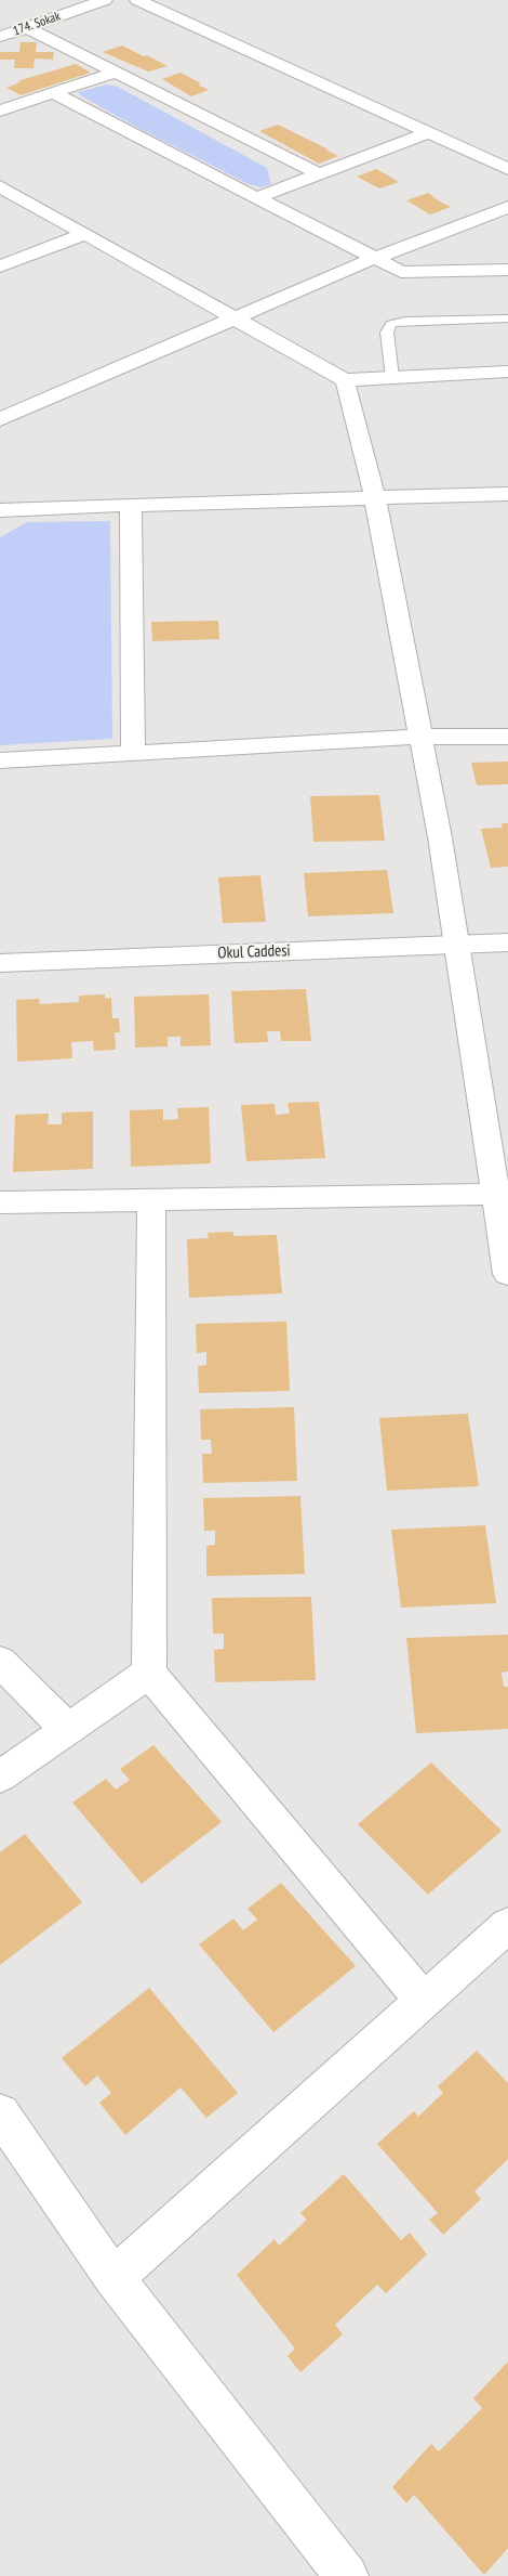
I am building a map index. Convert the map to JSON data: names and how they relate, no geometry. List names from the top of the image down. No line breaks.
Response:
{"streets":{"street":["174. Sokak","Okul Caddesi"]}}
